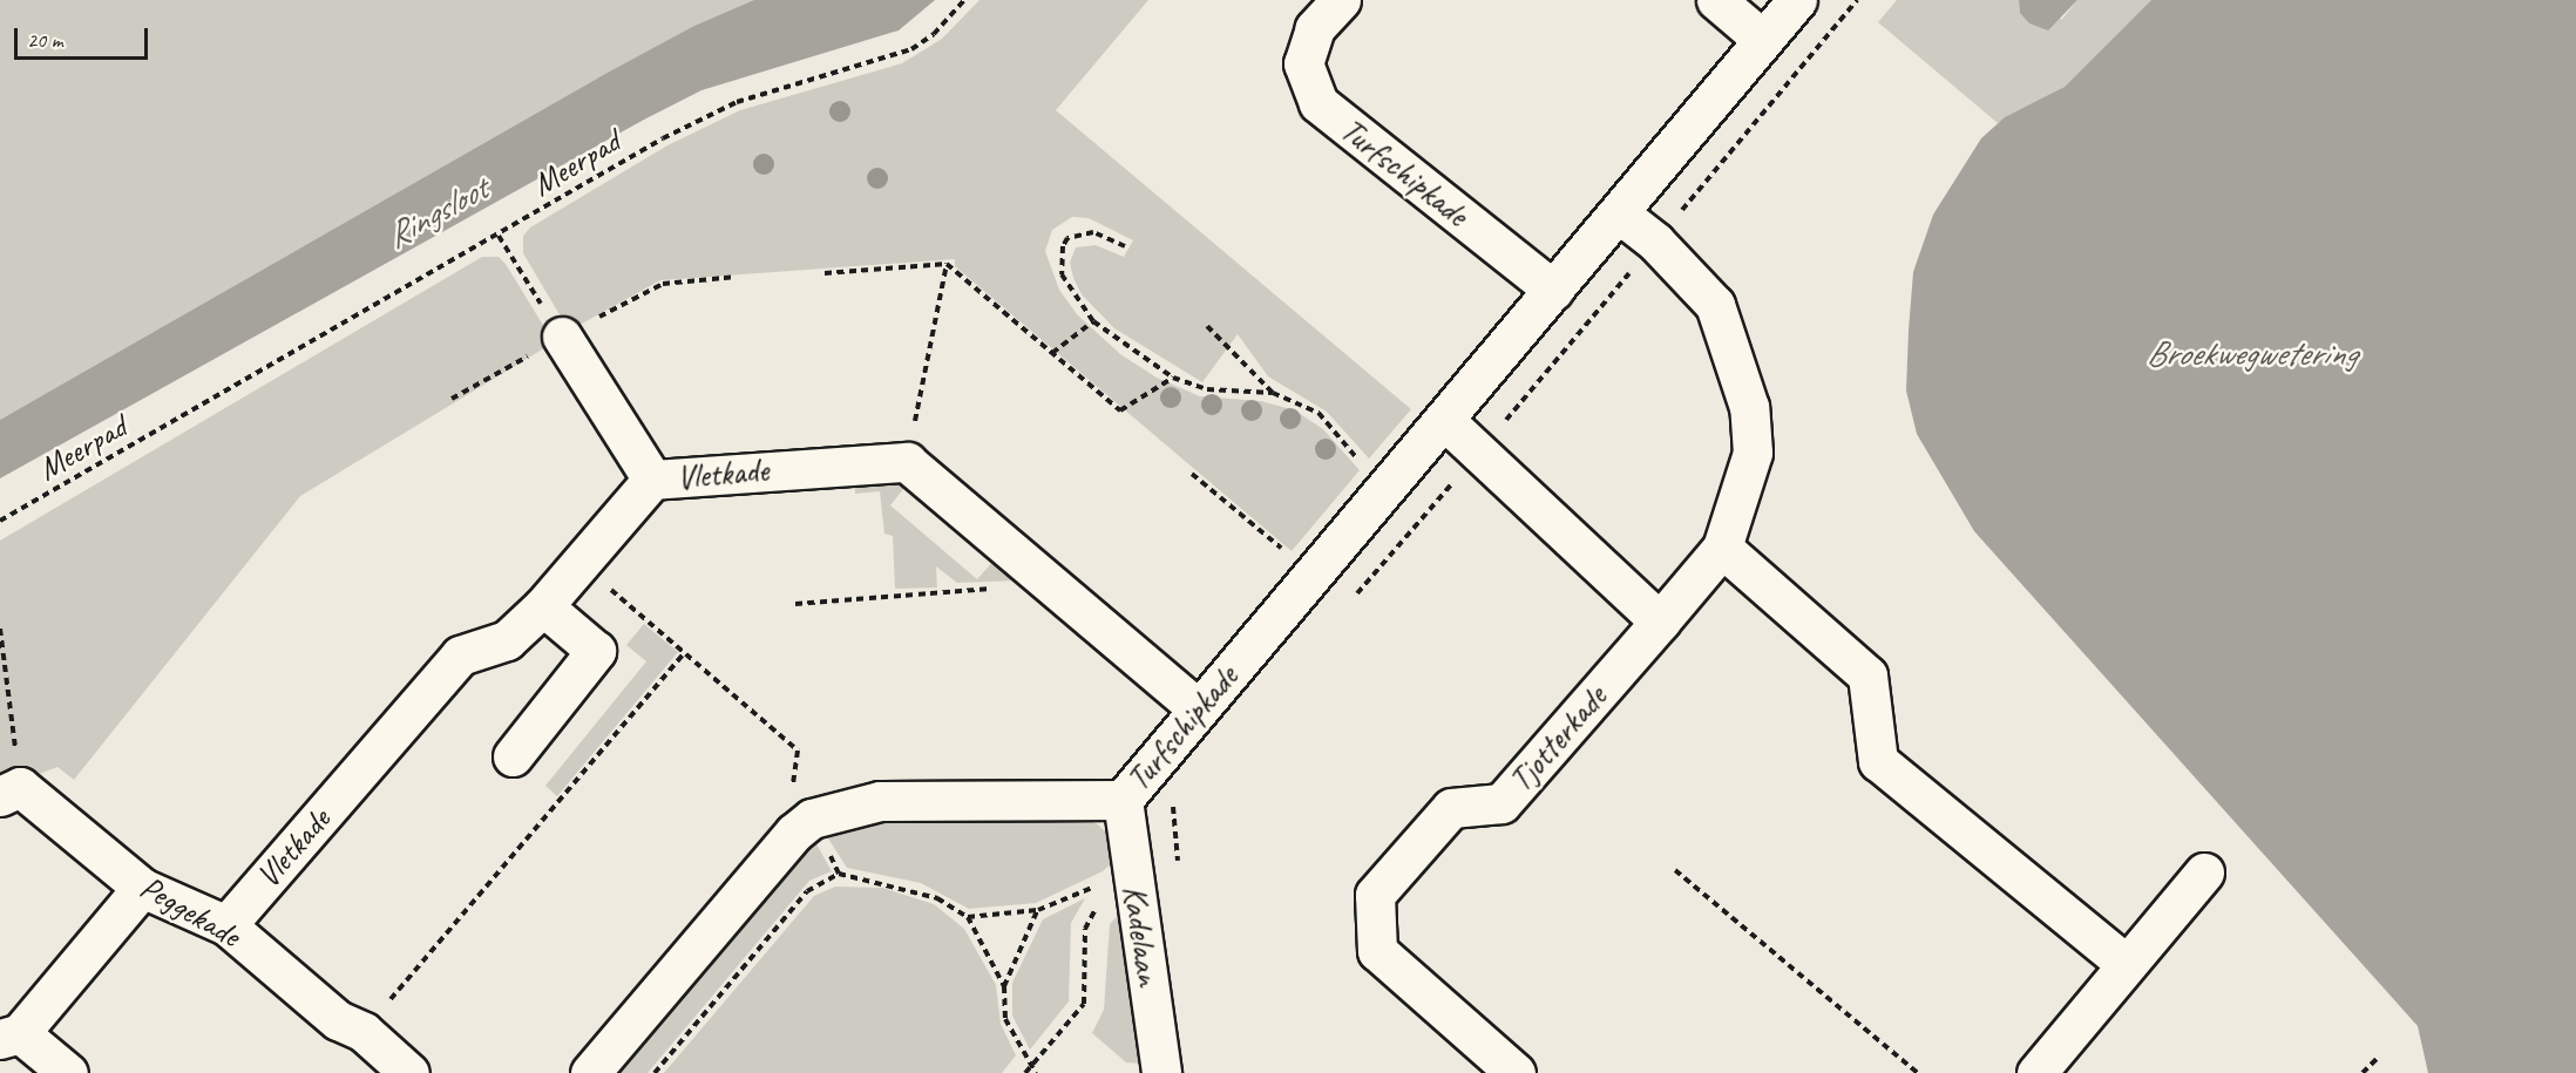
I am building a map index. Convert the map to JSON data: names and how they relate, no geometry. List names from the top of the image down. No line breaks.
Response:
{"streets":{"street":["Turfschipkade","Vletkade","Tjotterkade","Peggekade","Kadelaan"],"path":["Meerpad"]},"crossings":[["Turfschipkade","Tjotterkade"],["Turfschipkade","Kadelaan"],["Vletkade","Peggekade"]],"water":["Ringsloot","Broekwegwetering"],"scale_bar":"20 m"}
